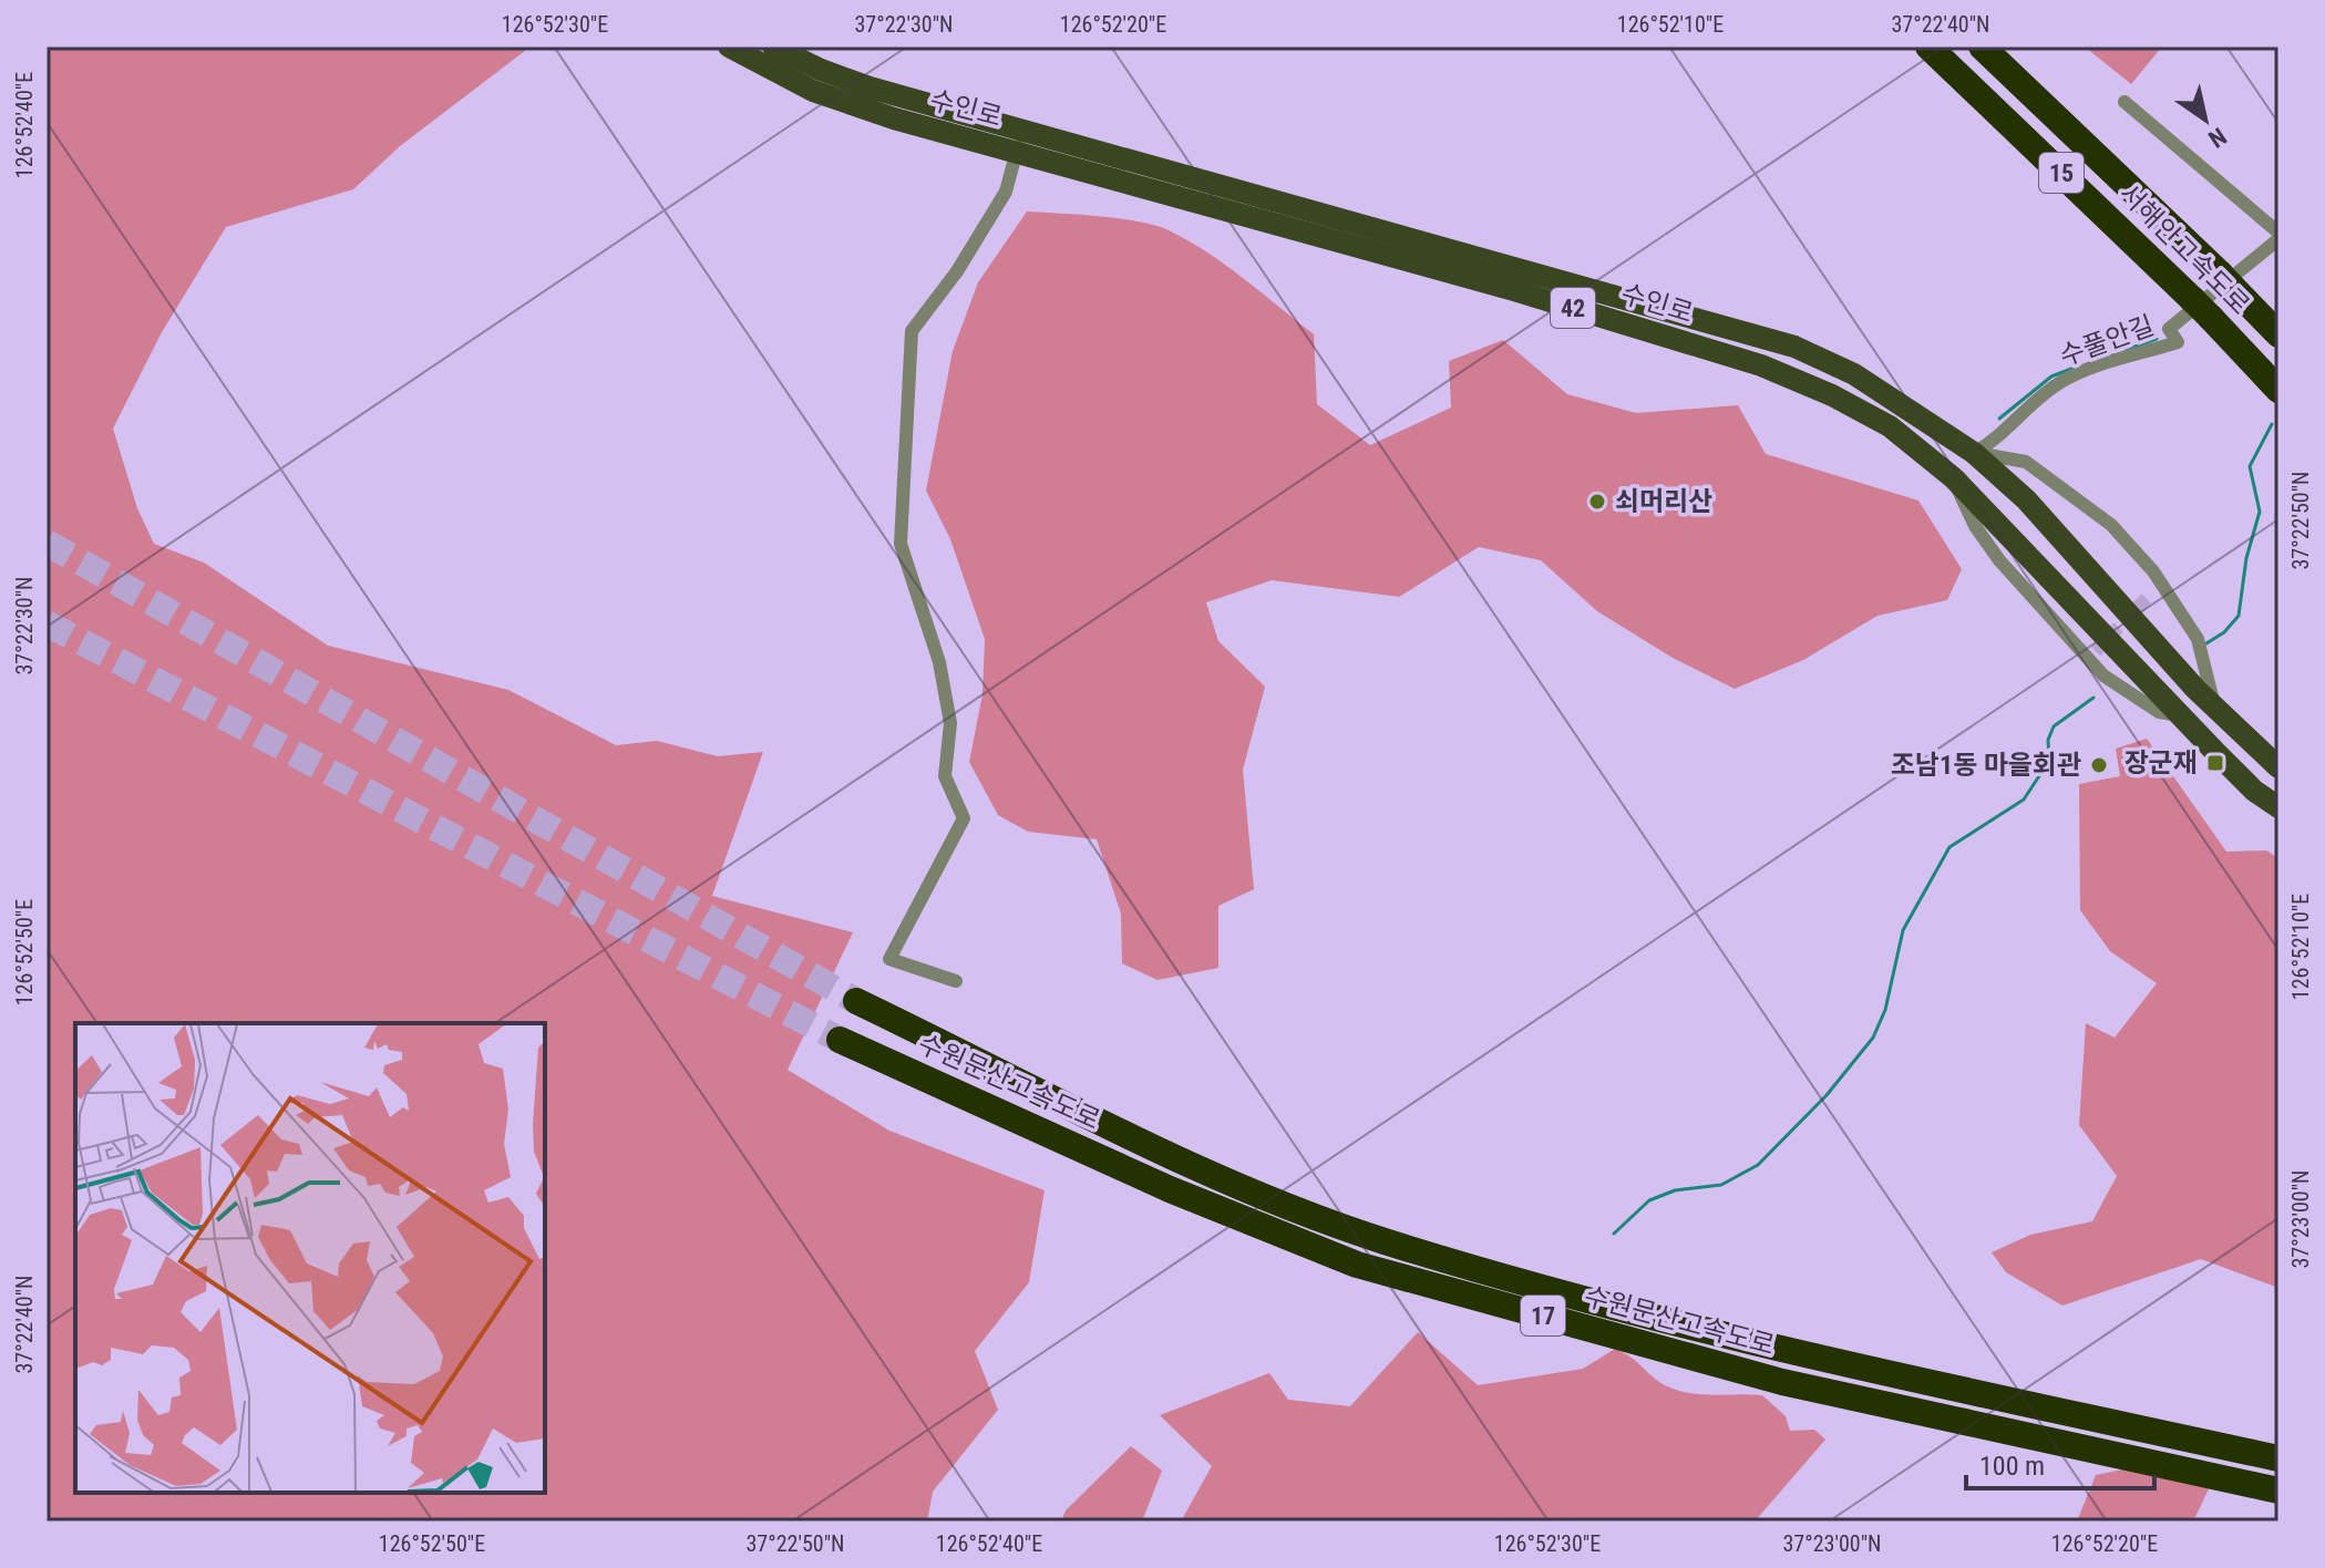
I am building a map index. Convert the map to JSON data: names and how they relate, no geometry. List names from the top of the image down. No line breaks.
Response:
{"streets":{"highway":["15","서해안고속도로","수원문산고속도로","17"],"main road":["수인로","42"],"street":["수풀안길"]},"crossings":[["수인로","수풀안길"]],"places":{"other":["쇠머리산","조남1동 마을회관"],"transit":["장군재"]},"scale_bar":"100 m","north":"bottom right","coordinates":["126°52'30\"E","37°22'30\"N","126°52'20\"E","126°52'10\"E","37°22'40\"N","126°52'40\"E","37°22'50\"N","126°52'50\"E","37°23'00\"N"]}
